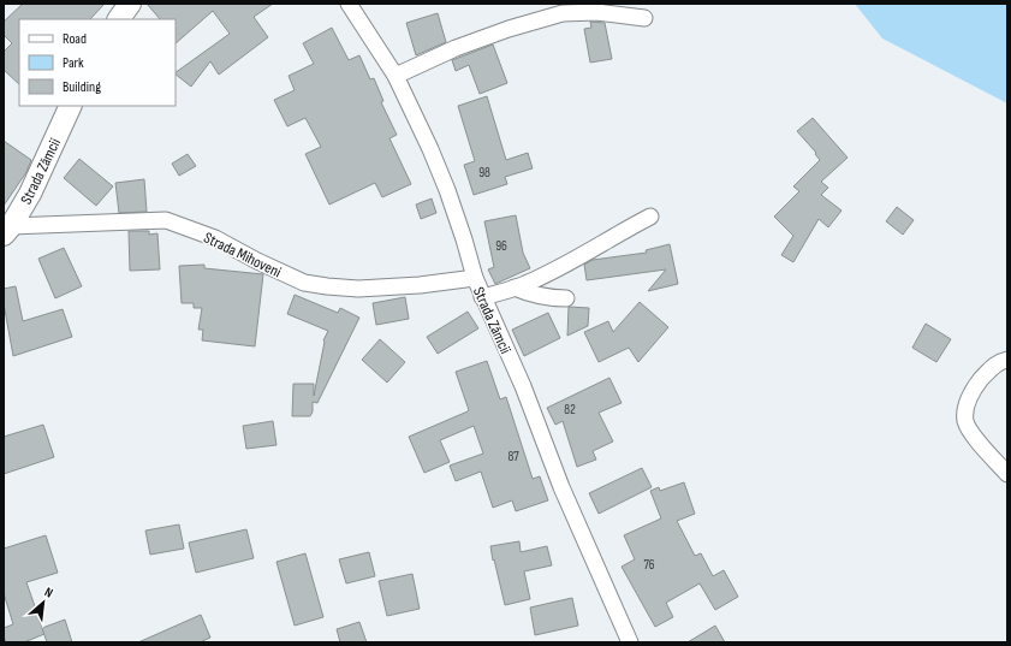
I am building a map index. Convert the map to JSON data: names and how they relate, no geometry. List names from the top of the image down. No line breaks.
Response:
{"streets":{"main road":["Strada Zămcii"],"street":["Strada Mihoveni"]},"crossings":[["Strada Zămcii","Strada Mihoveni"]],"house_numbers":["98","96","82","87","76"],"legend":["Road","Park","Building"],"north":"top right"}
